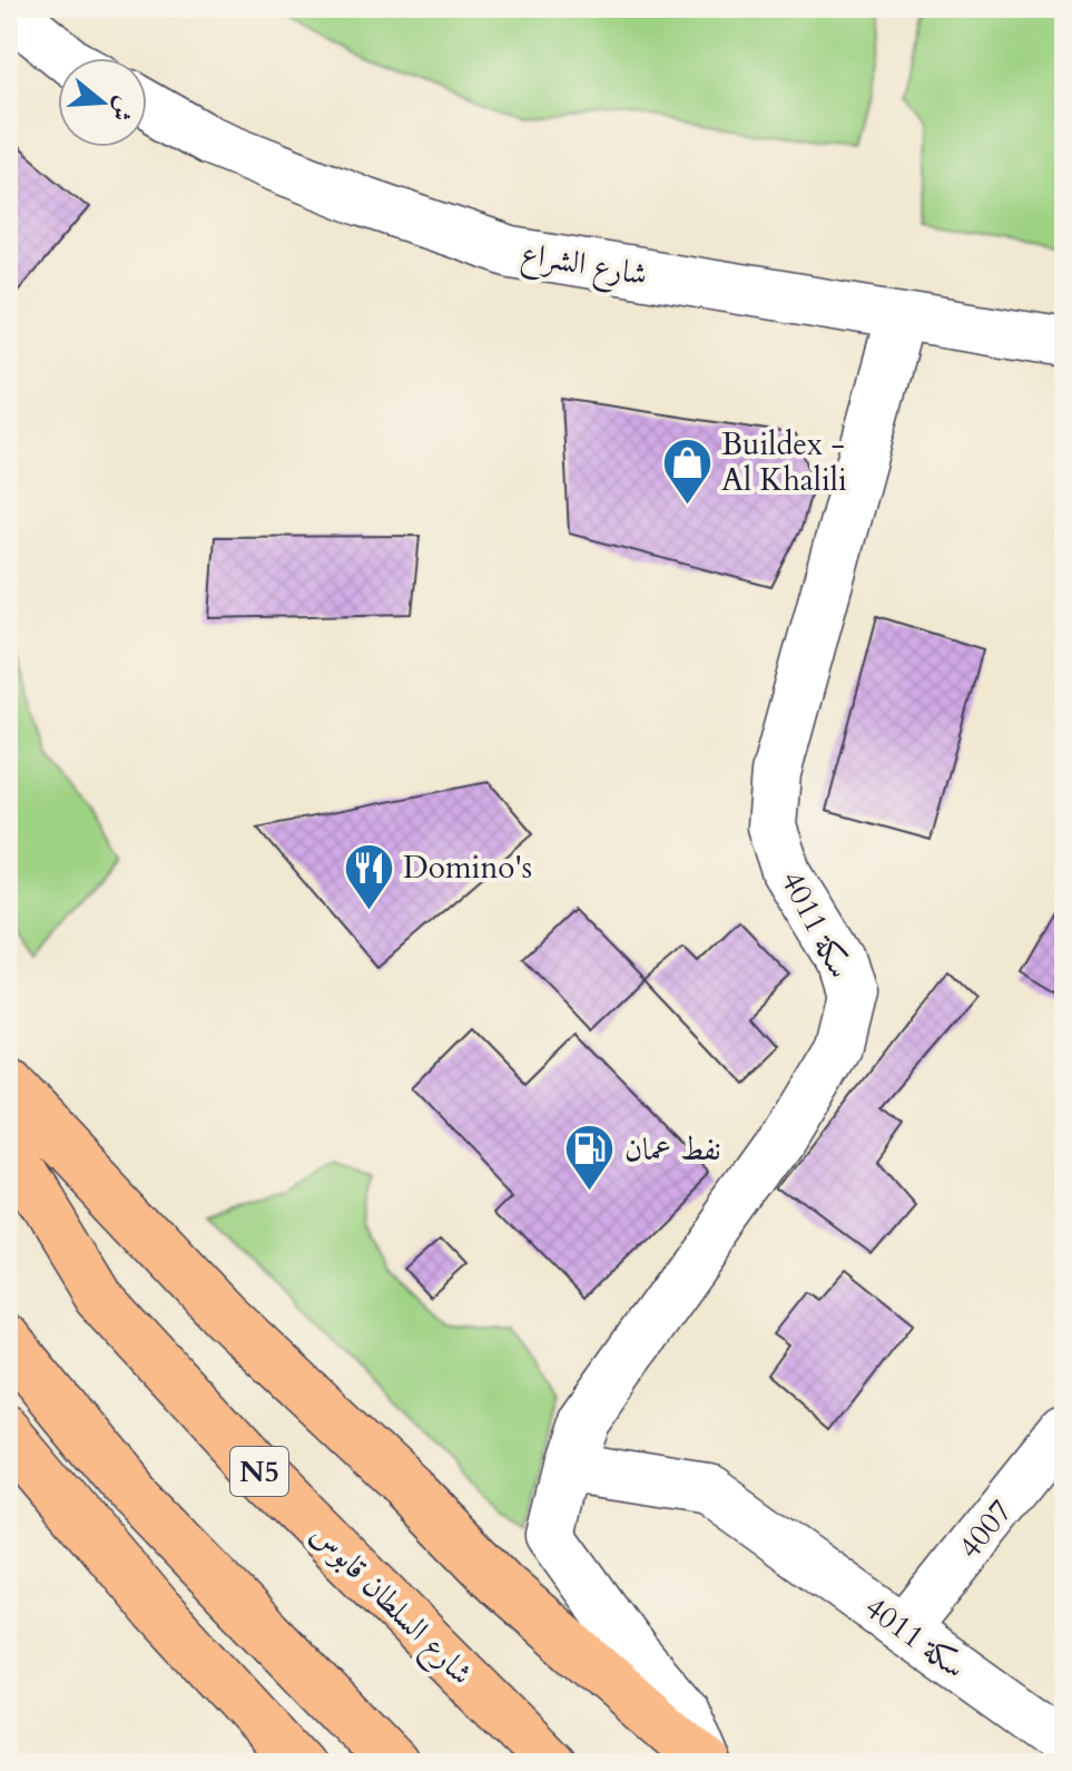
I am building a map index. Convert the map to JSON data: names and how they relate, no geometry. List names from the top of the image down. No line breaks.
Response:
{"streets":{"highway":["N5","شارع السلطان قابوس"],"street":["شارع الشراع","سكة 4011","4007"]},"crossings":[["شارع الشراع","سكة 4011"],["سكة 4011","4007"]],"places":{"shop":["Buildex - Al Khalili"],"restaurant":["Domino's"],"fuel station":["نفط عمان"]},"north":"right"}
